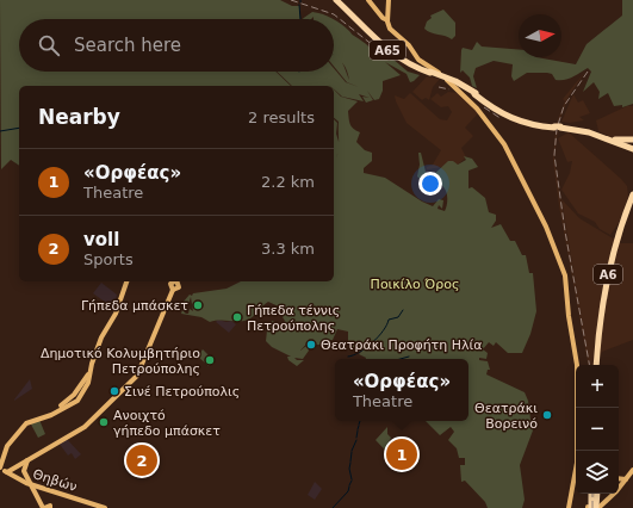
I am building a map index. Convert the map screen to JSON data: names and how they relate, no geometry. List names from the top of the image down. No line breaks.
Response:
{"streets":{"highway":["Α65","Α6"],"main road":["Θηβών"]},"parks":["Ποικίλο Όρος"],"places":["Γήπεδα μπάσκετ","Γήπεδα τέννις Πετρούπολης","Θεατράκι Προφήτη Ηλία","Δημοτικό Κολυμβητήριο Πετρούπολης","Σινέ Πετρούπολις","Θεατράκι Βορεινό","Ανοιχτό γήπεδο μπάσκετ"],"north":"right","page":{"search":"Search here","heading":["Nearby","2 results"],"list":[{"mark":"1","name":"«Ορφέας»","note":"Theatre","value":"2.2 km"},{"mark":"2","name":"voll","note":"Sports","value":"3.3 km"}],"popup":["«Ορφέας»","Theatre"],"map_buttons":["+","−"],"pins":["1","2"]}}
